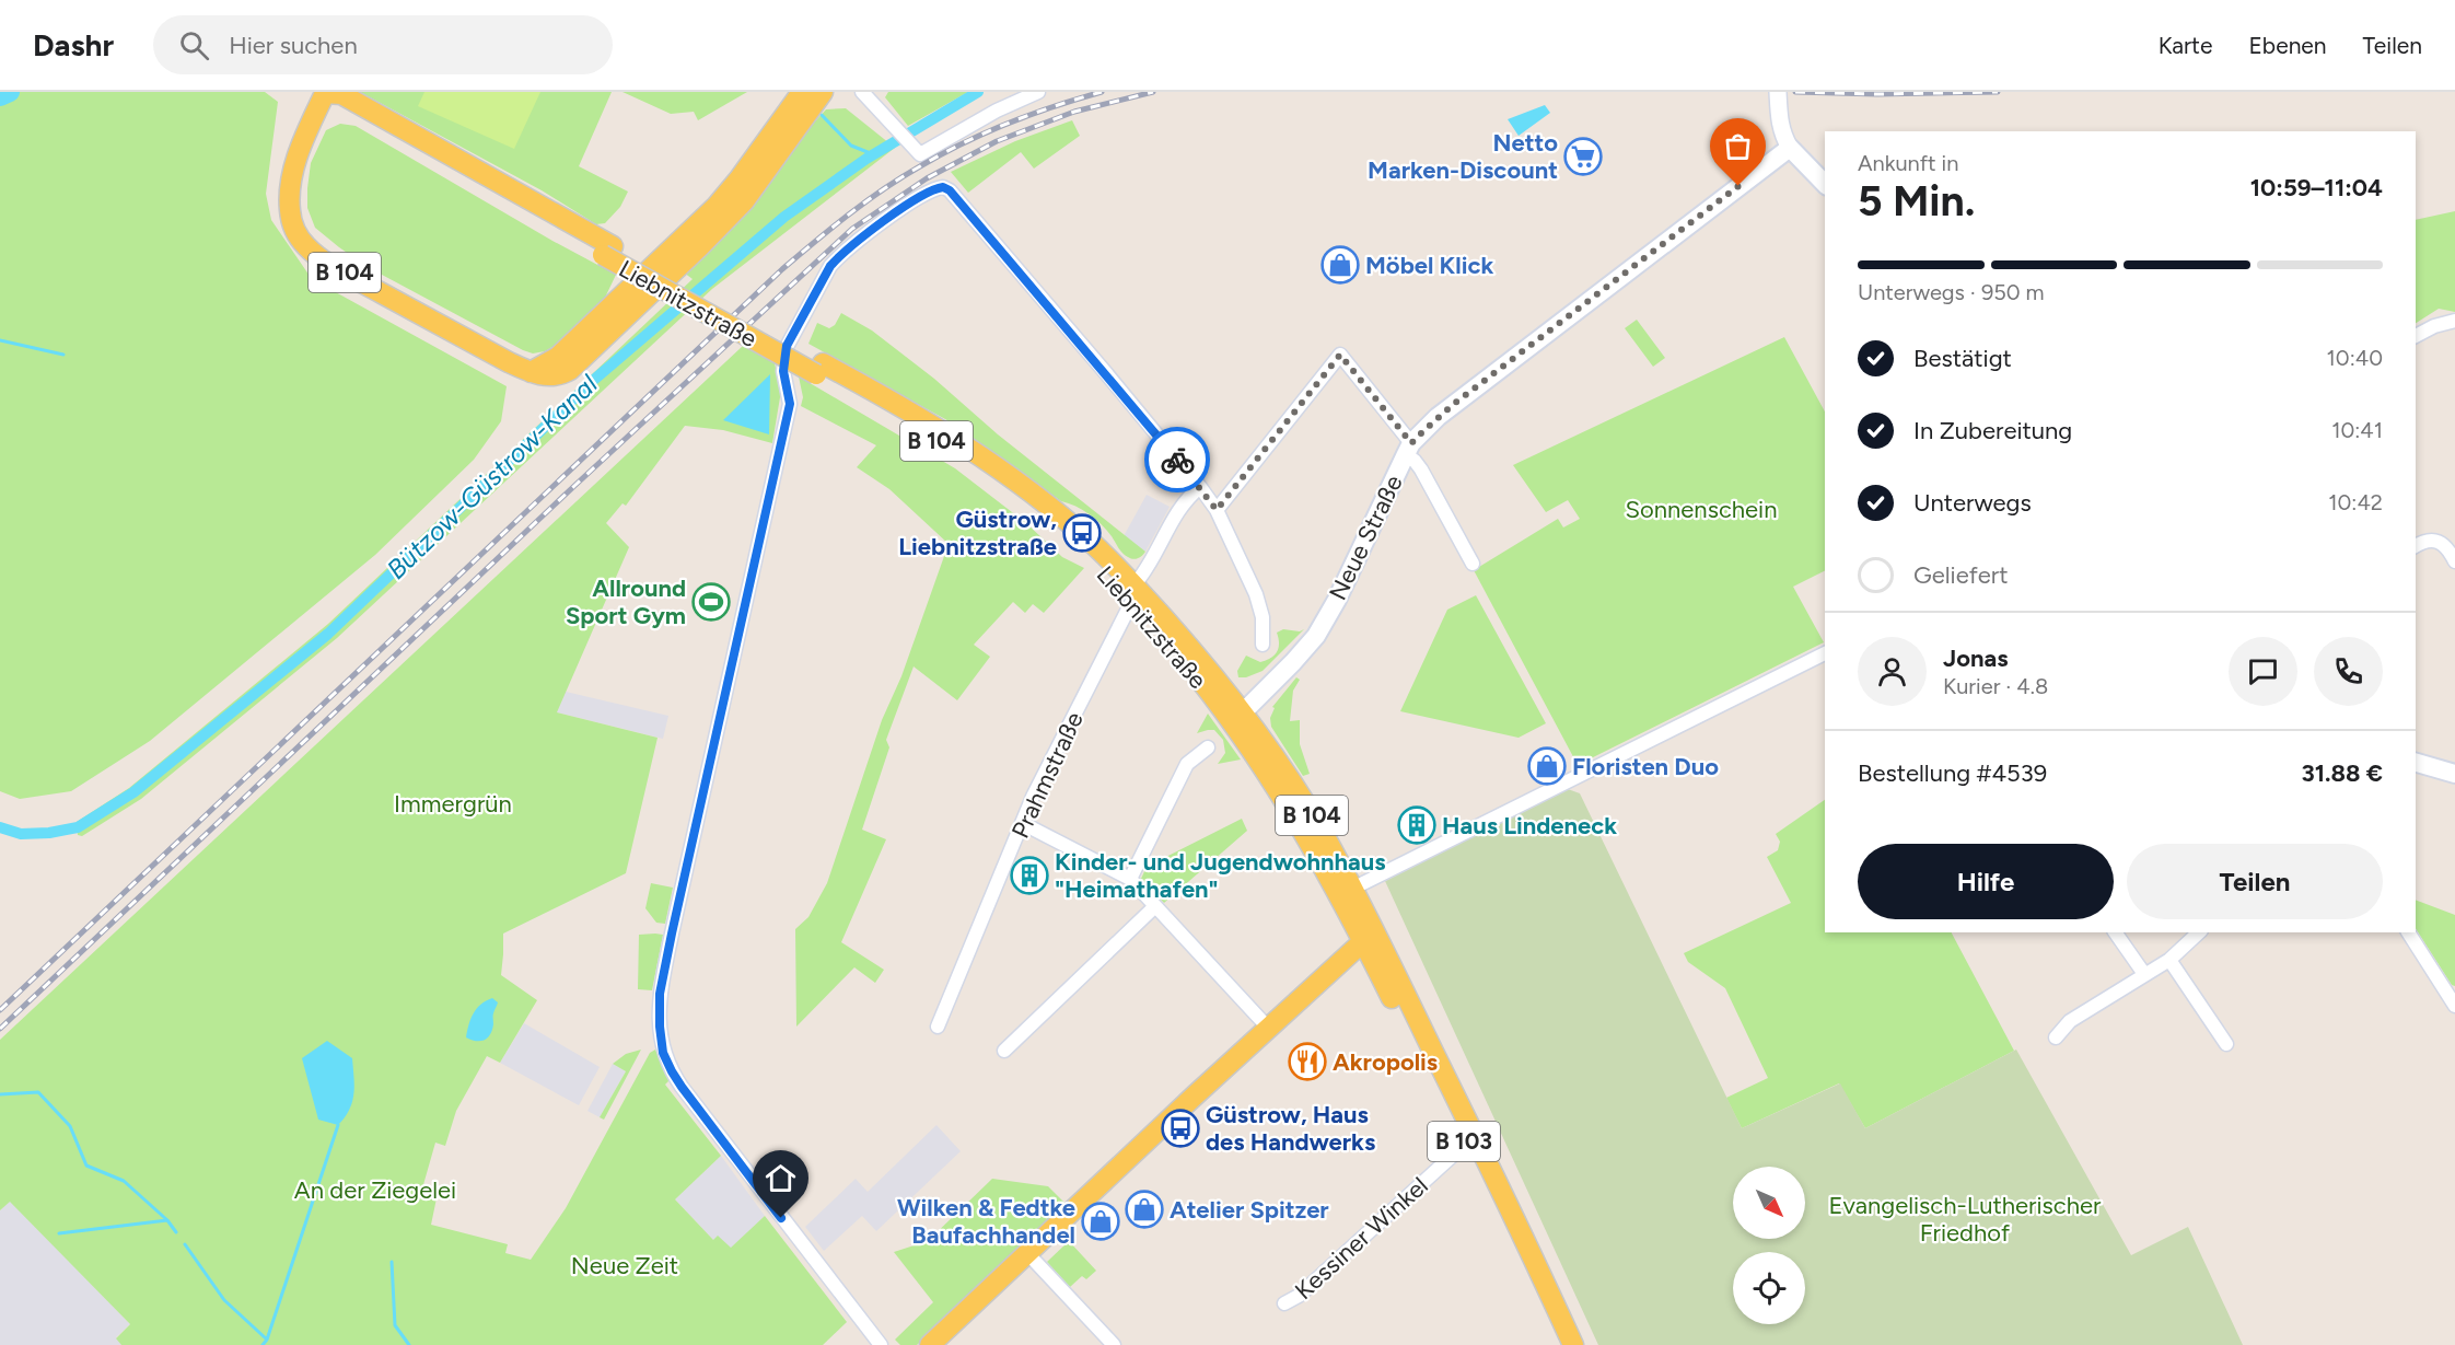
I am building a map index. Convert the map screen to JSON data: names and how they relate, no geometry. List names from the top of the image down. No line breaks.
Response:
{"streets":{"main road":["B 104","Liebnitzstraße","Neue Straße","B 103"],"street":["Prahmstraße","Kessiner Winkel"]},"crossings":[["B 104","Liebnitzstraße"],["B 104","Neue Straße"],["B 104","B 103"],["Liebnitzstraße","Neue Straße"],["Liebnitzstraße","Prahmstraße"],["B 103","Kessiner Winkel"]],"water":["Bützow-Güstrow-Kanal"],"parks":["Sonnenschein","Immergrün","An der Ziegelei","Evangelisch-Lutherischer Friedhof","Neue Zeit"],"places":{"supermarket":["Netto Marken-Discount"],"shop":["Möbel Klick","Floristen Duo","Atelier Spitzer","Wilken & Fedtke Baufachhandel"],"bus stop":["Güstrow, Liebnitzstraße","Güstrow, Haus des Handwerks"],"sports":["Allround Sport Gym"],"building":["Haus Lindeneck","Kinder- und Jugendwohnhaus \"Heimathafen\""],"restaurant":["Akropolis"]},"north":"bottom right","page":{"header":"Dashr","search":"Hier suchen","nav":["Karte","Ebenen","Teilen"],"heading":["5 Min.","Ankunft in","10:59–11:04"],"panel":["Jonas","Kurier · 4.8","Bestellung #4539","31.88 €"],"bar":"Unterwegs · 950 m","list":[["Bestätigt","10:40"],["In Zubereitung","10:41"],["Unterwegs","10:42"],"Geliefert"],"buttons":["Hilfe","Teilen"]}}
